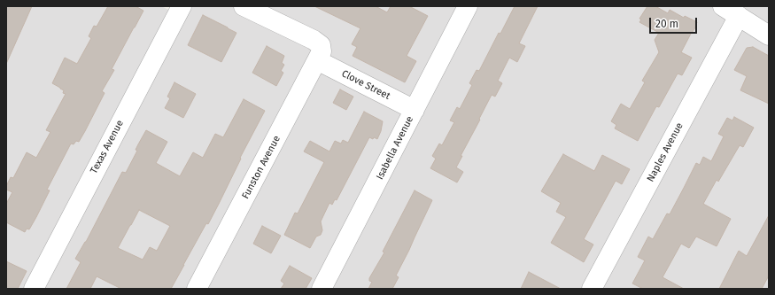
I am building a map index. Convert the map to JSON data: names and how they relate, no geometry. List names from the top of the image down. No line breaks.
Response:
{"streets":{"street":["Clove Street","Texas Avenue","Isabella Avenue","Naples Avenue","Funston Avenue"]},"crossings":[["Clove Street","Isabella Avenue"],["Clove Street","Funston Avenue"]],"scale_bar":"20 m"}
